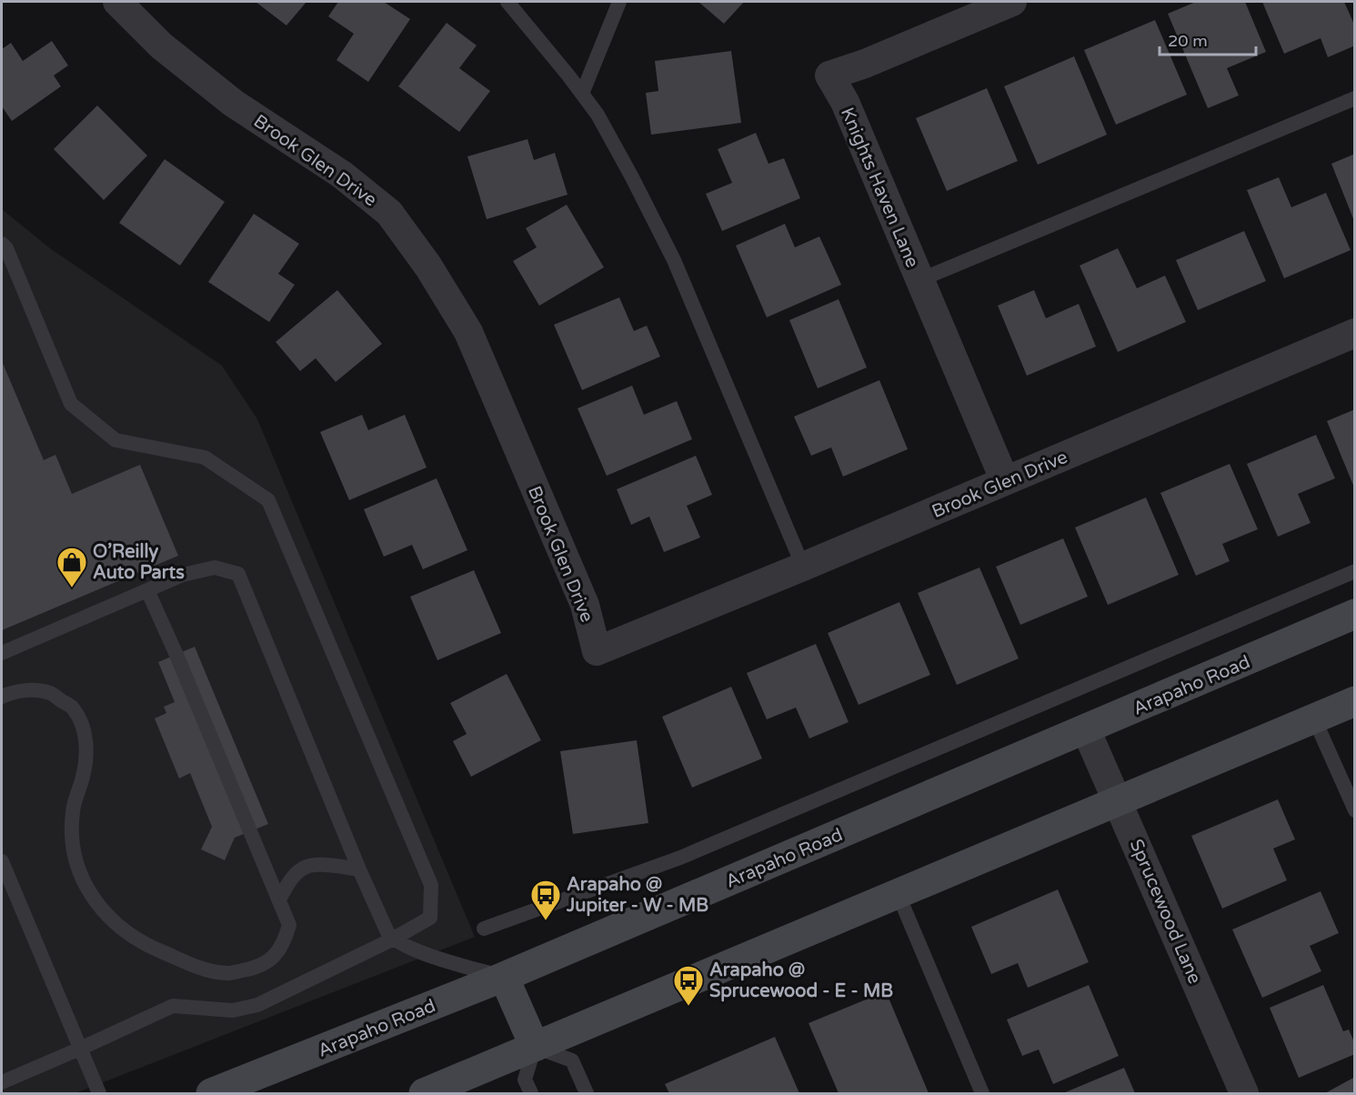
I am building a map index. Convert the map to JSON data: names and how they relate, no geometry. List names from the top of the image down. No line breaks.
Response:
{"streets":{"main road":["Arapaho Road"],"street":["Brook Glen Drive","Knights Haven Lane","Sprucewood Lane"]},"crossings":[["Brook Glen Drive","Knights Haven Lane"],["Arapaho Road","Sprucewood Lane"]],"places":{"shop":["O’Reilly Auto Parts"],"bus stop":["Arapaho @ Jupiter - W - MB","Arapaho @ Sprucewood - E - MB"]},"scale_bar":"20 m"}
